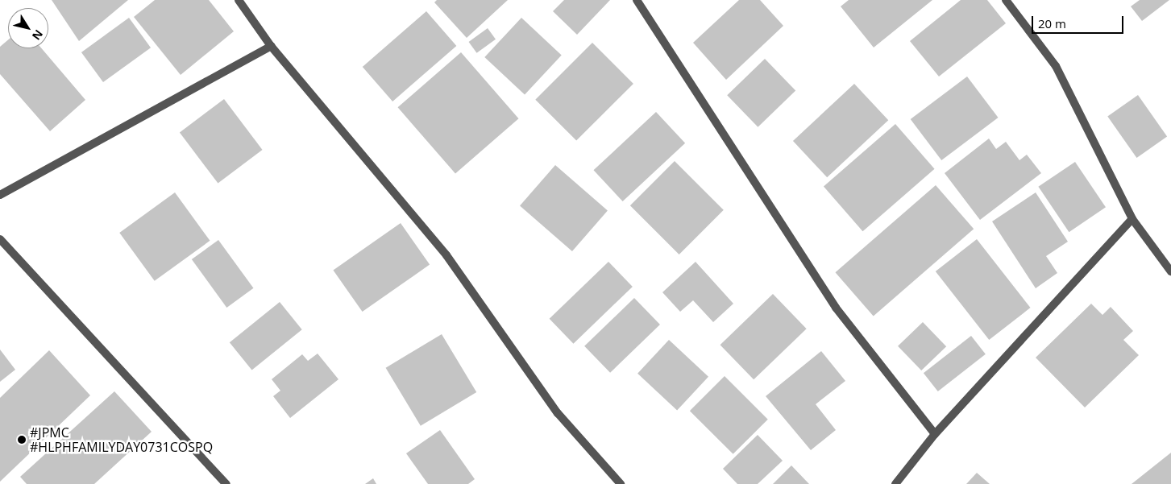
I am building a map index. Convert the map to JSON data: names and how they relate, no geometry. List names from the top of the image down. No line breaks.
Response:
{"places":["#JPMC #HLPHFAMILYDAY0731COSPQ"],"scale_bar":"20 m","north":"bottom right"}
